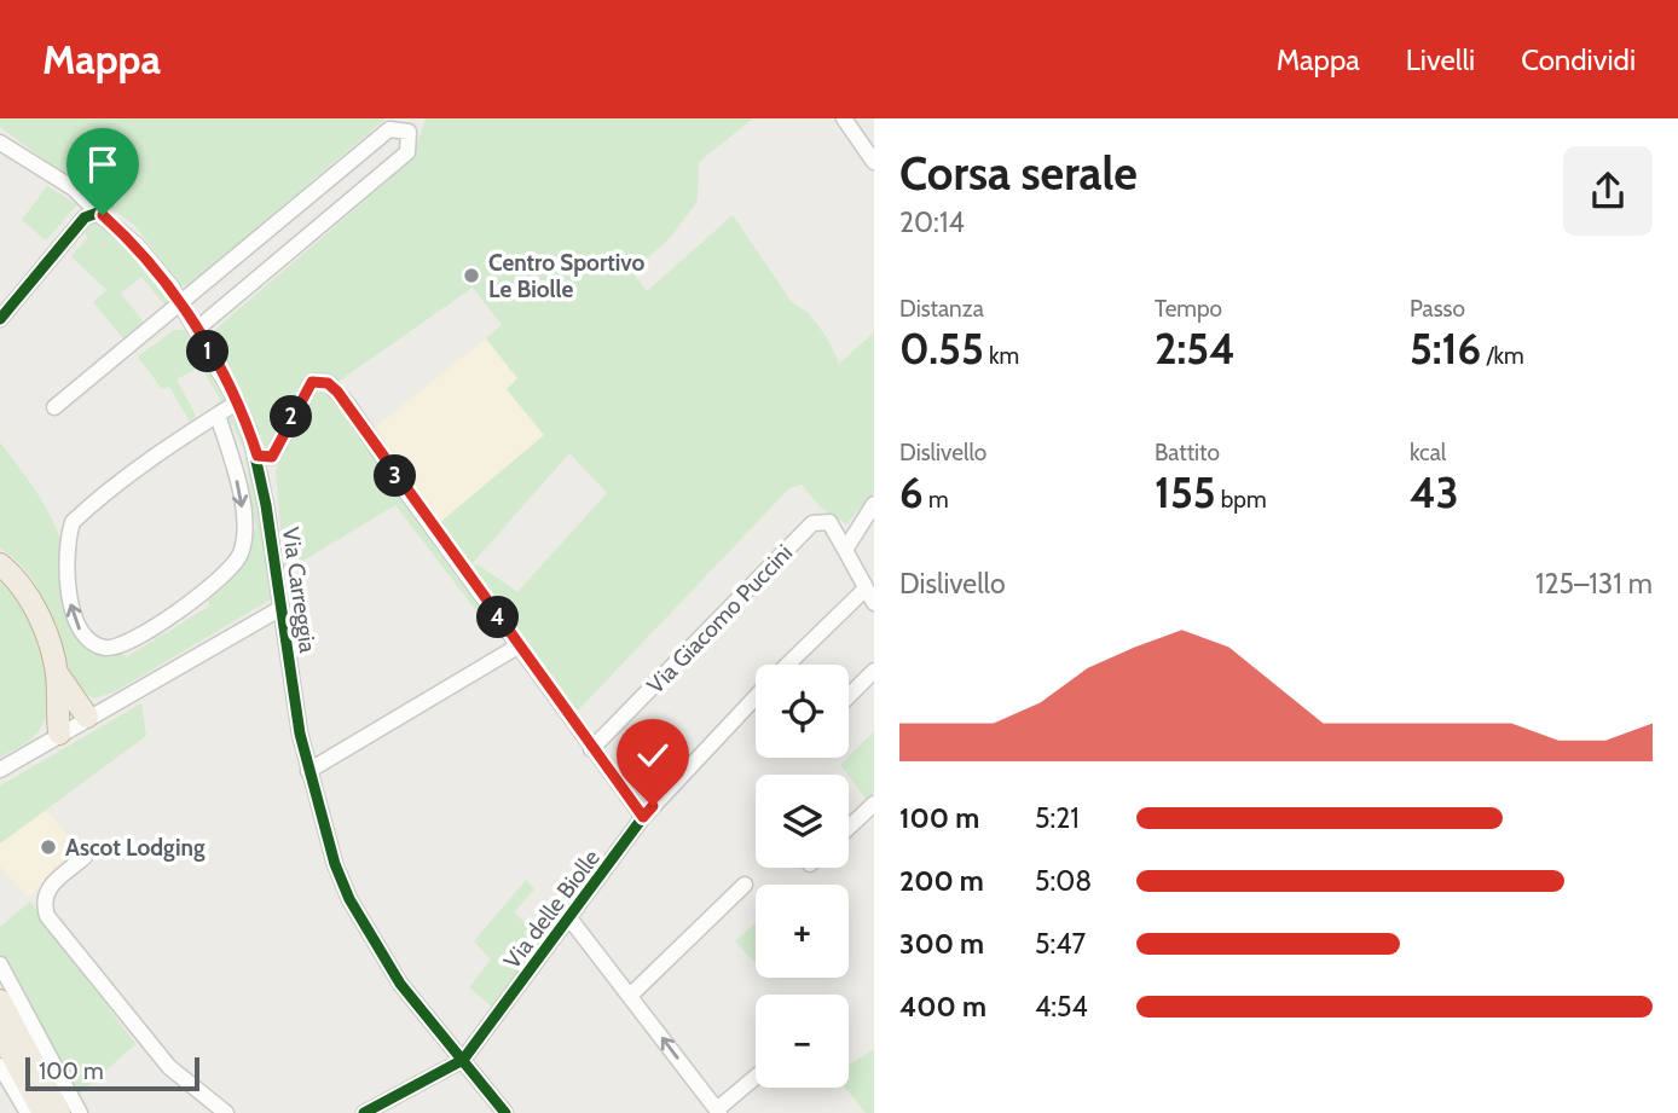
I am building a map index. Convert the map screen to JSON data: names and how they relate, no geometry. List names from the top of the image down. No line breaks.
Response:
{"streets":{"street":["Via Carreggia","Via Giacomo Puccini","Via delle Biolle"]},"crossings":[["Via Carreggia","Via delle Biolle"]],"places":["Centro Sportivo Le Biolle","Ascot Lodging"],"scale_bar":"100 m","page":{"header":"Mappa","nav":["Mappa","Livelli","Condividi"],"heading":["Corsa serale","20:14"],"stats":[["Distanza","0.55 km"],["Tempo","2:54"],["Passo","5:16 /km"],["Dislivello","6 m"],["Battito","155 bpm"],["kcal","43"]],"pins":["1","2","3","4"],"chart":["Dislivello","125–131 m"],"map_buttons":["+","−"],"list":[{"name":"100 m","note":"5:21"},{"name":"200 m","note":"5:08"},{"name":"300 m","note":"5:47"},{"name":"400 m","note":"4:54"}],"scale":"100 m"}}
